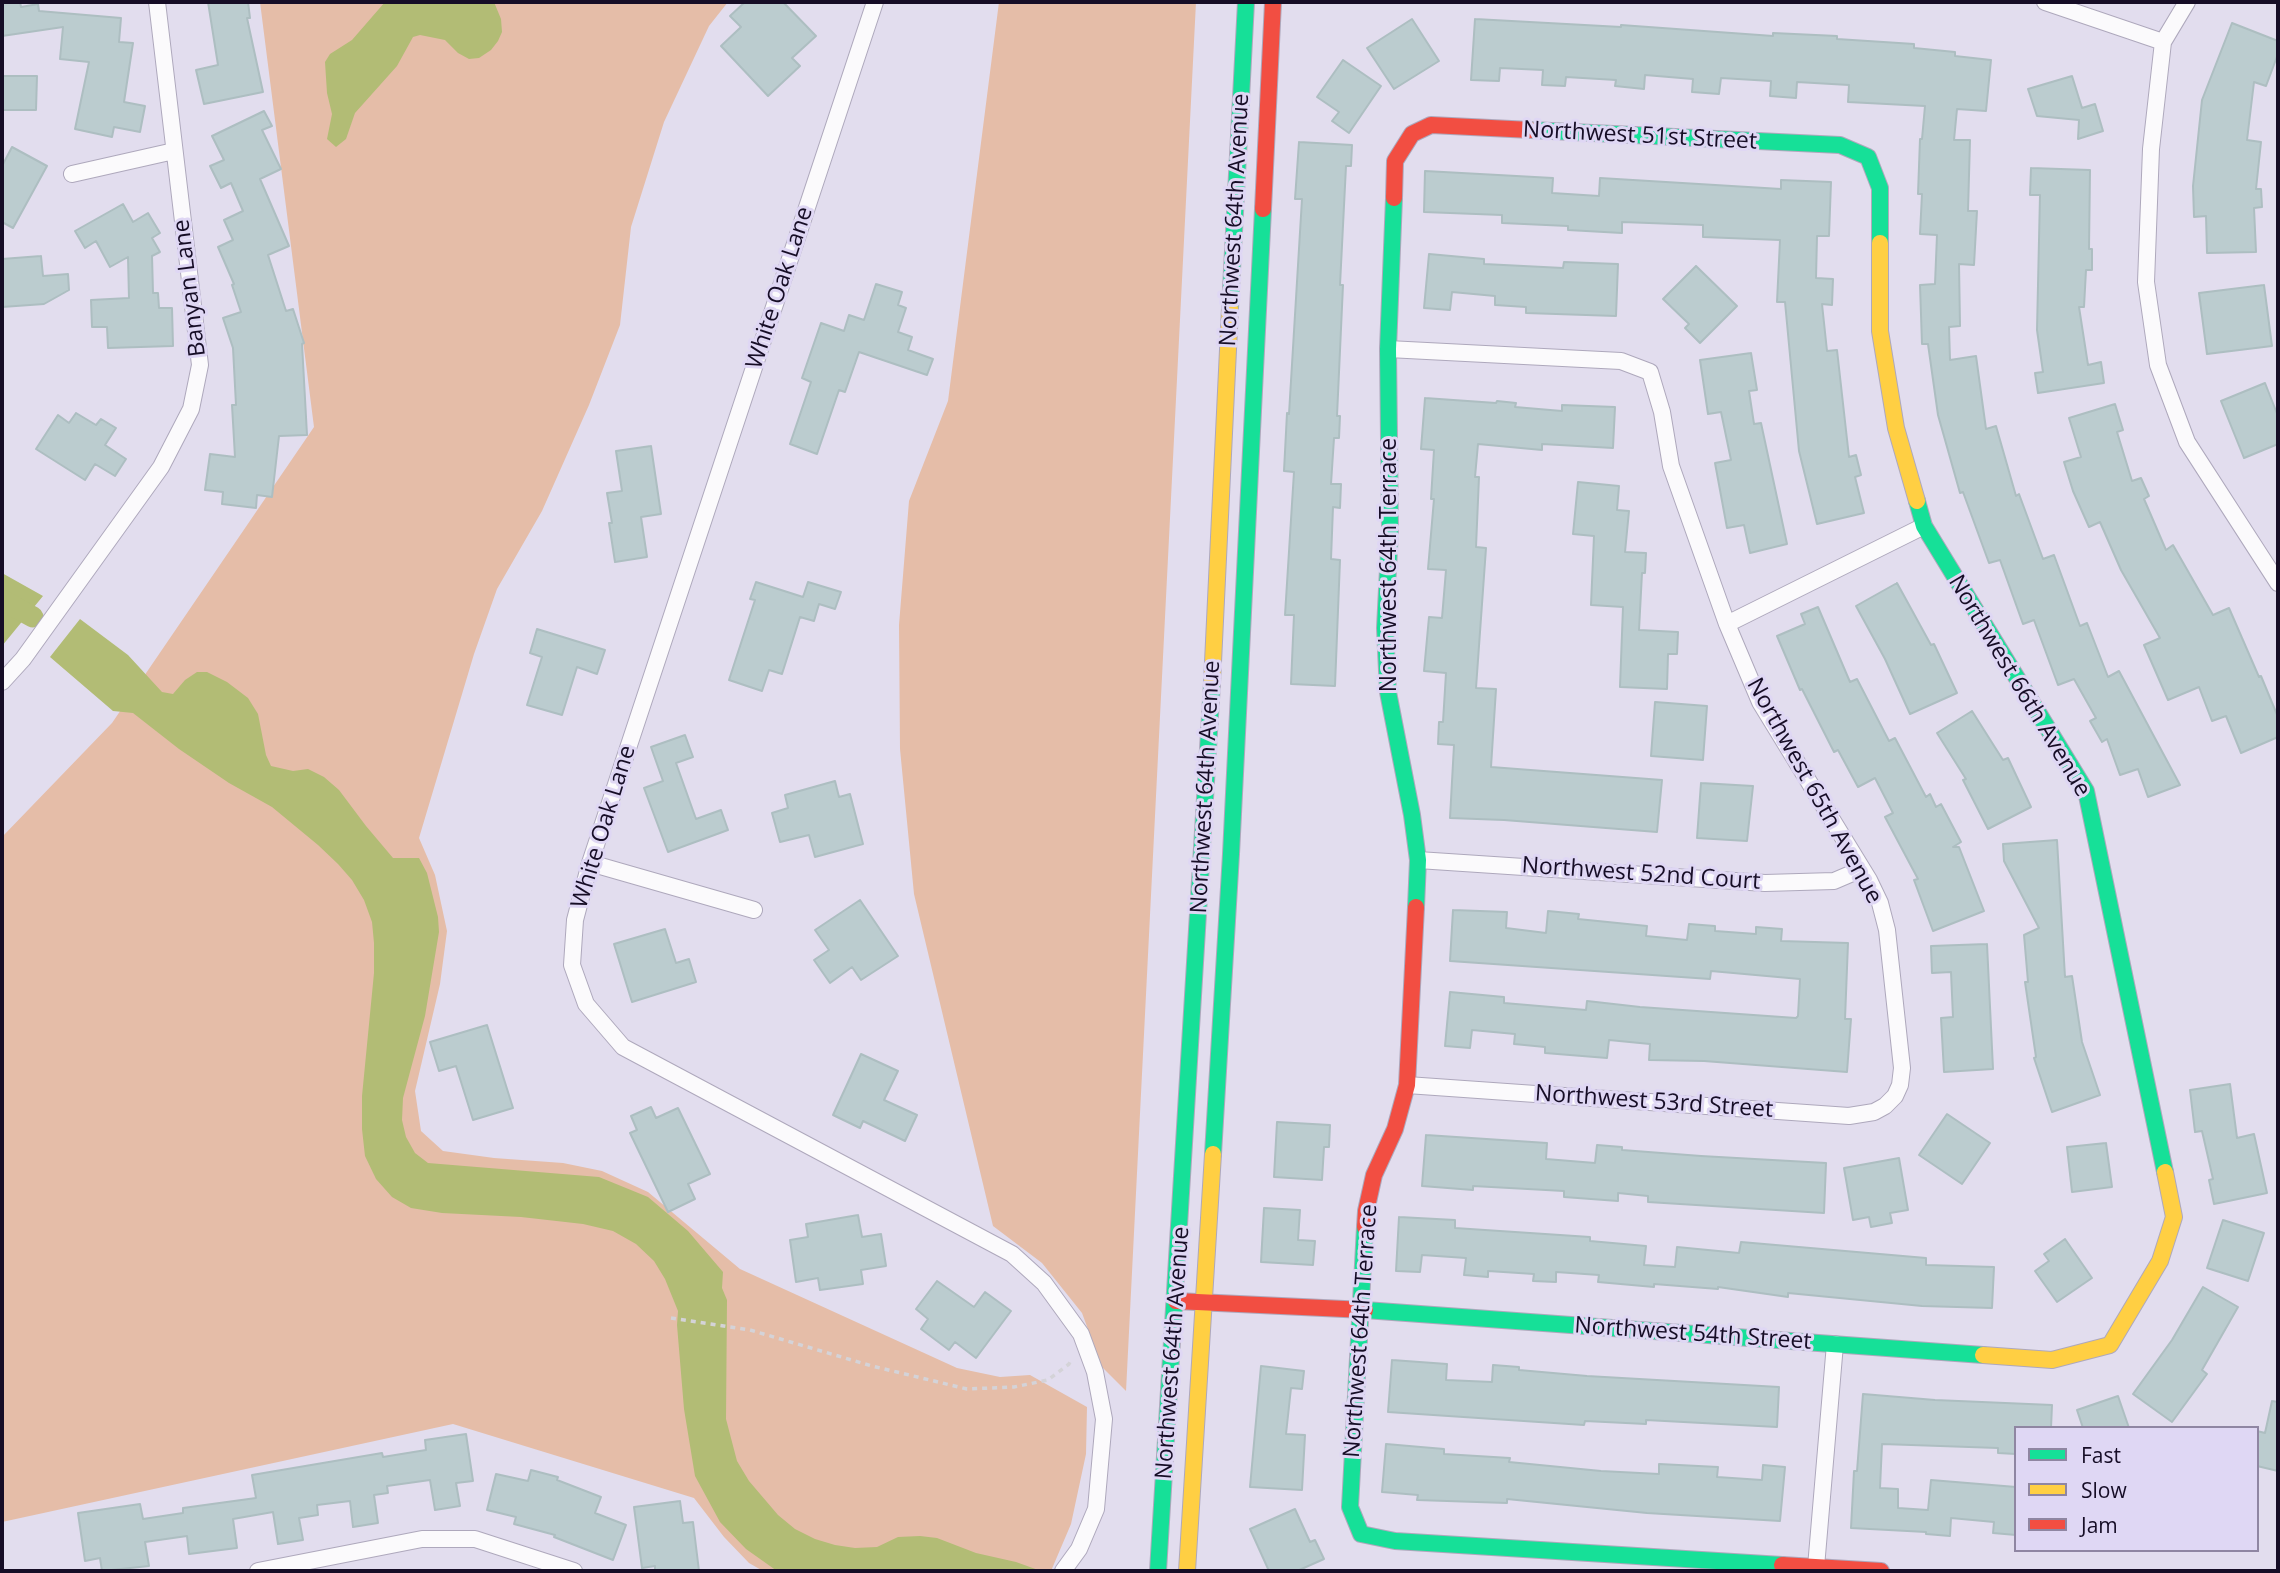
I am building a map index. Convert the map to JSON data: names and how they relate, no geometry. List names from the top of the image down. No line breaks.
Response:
{"streets":{"street":["Northwest 51st Street","Northwest 64th Avenue","Banyan Lane","White Oak Lane","Northwest 64th Terrace","Northwest 66th Avenue","Northwest 65th Avenue","Northwest 52nd Court","Northwest 53rd Street","Northwest 54th Street"]},"crossings":[["Northwest 51st Street","Northwest 64th Terrace"],["Northwest 51st Street","Northwest 66th Avenue"],["Northwest 64th Avenue","Northwest 54th Street"],["Northwest 64th Terrace","Northwest 65th Avenue"],["Northwest 64th Terrace","Northwest 52nd Court"],["Northwest 64th Terrace","Northwest 53rd Street"],["Northwest 64th Terrace","Northwest 54th Street"],["Northwest 66th Avenue","Northwest 54th Street"],["Northwest 65th Avenue","Northwest 52nd Court"],["Northwest 65th Avenue","Northwest 53rd Street"]],"legend":["Fast","Slow","Jam"]}
